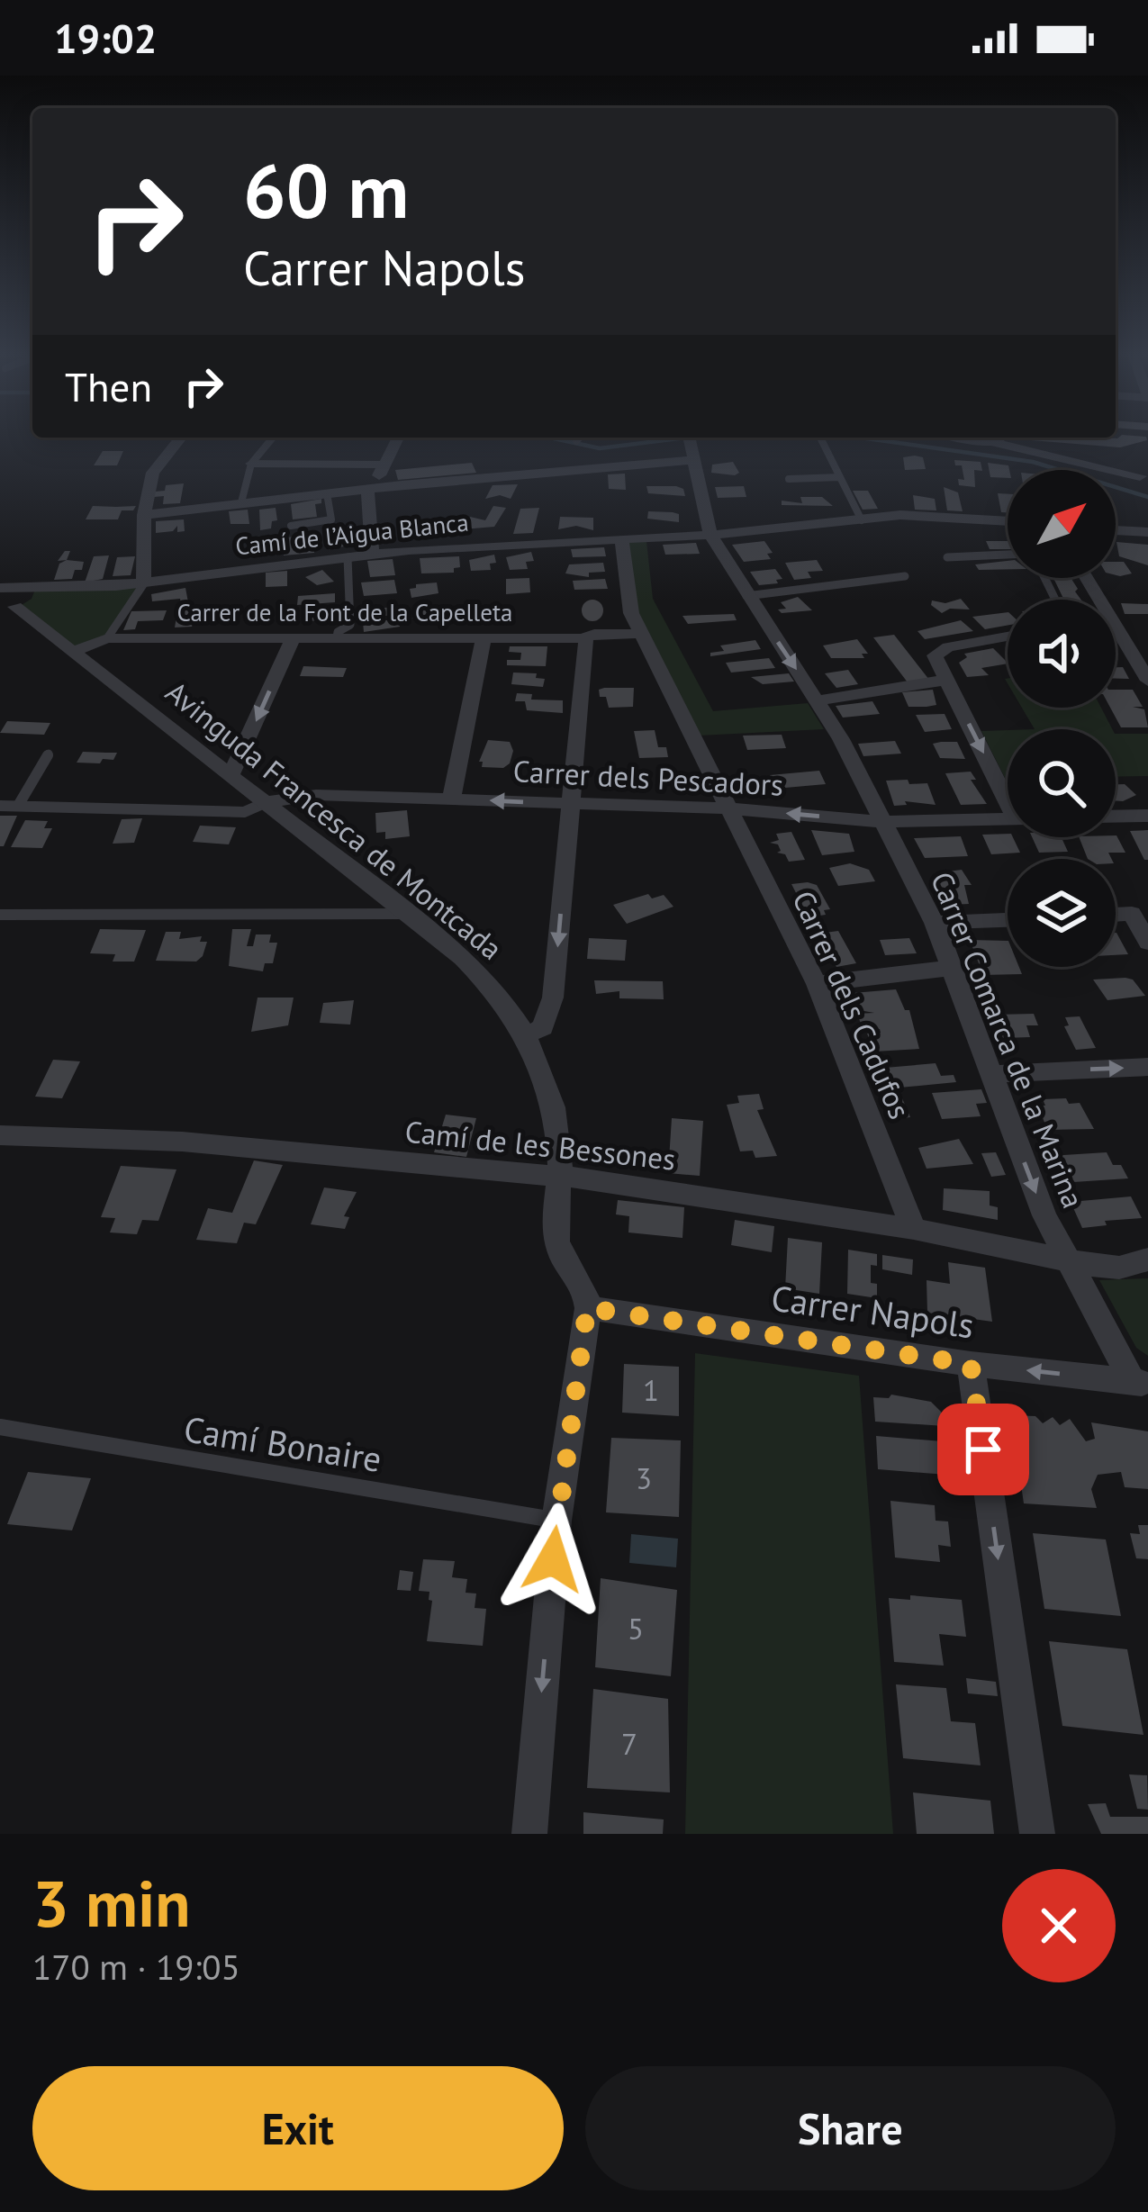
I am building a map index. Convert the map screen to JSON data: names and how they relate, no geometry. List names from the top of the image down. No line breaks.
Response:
{"streets":{"street":["Camí de l’Aigua Blanca","Carrer de la Font de la Capelleta","Carrer dels Pescadors","Avinguda Francesca de Montcada","Carrer dels Cadufos","Carrer Comarca de la Marina","Camí de les Bessones","Carrer Napols"],"lane":["Camí Bonaire"]},"crossings":[["Camí de l’Aigua Blanca","Carrer dels Cadufos"],["Camí de l’Aigua Blanca","Carrer Comarca de la Marina"],["Carrer de la Font de la Capelleta","Avinguda Francesca de Montcada"],["Carrer de la Font de la Capelleta","Carrer dels Cadufos"],["Carrer dels Pescadors","Avinguda Francesca de Montcada"],["Carrer dels Pescadors","Carrer dels Cadufos"],["Carrer dels Pescadors","Carrer Comarca de la Marina"],["Avinguda Francesca de Montcada","Camí de les Bessones"],["Avinguda Francesca de Montcada","Carrer Napols"],["Carrer dels Cadufos","Camí de les Bessones"],["Carrer Comarca de la Marina","Camí de les Bessones"],["Carrer Comarca de la Marina","Carrer Napols"]],"house_numbers":["1","3","5","7"],"north":"top right","page":{"status":"19:02","turn":["60 m","Carrer Napols"],"then":"Then","heading":["3 min","170 m · 19:05"],"buttons":["Exit","Share"]}}
